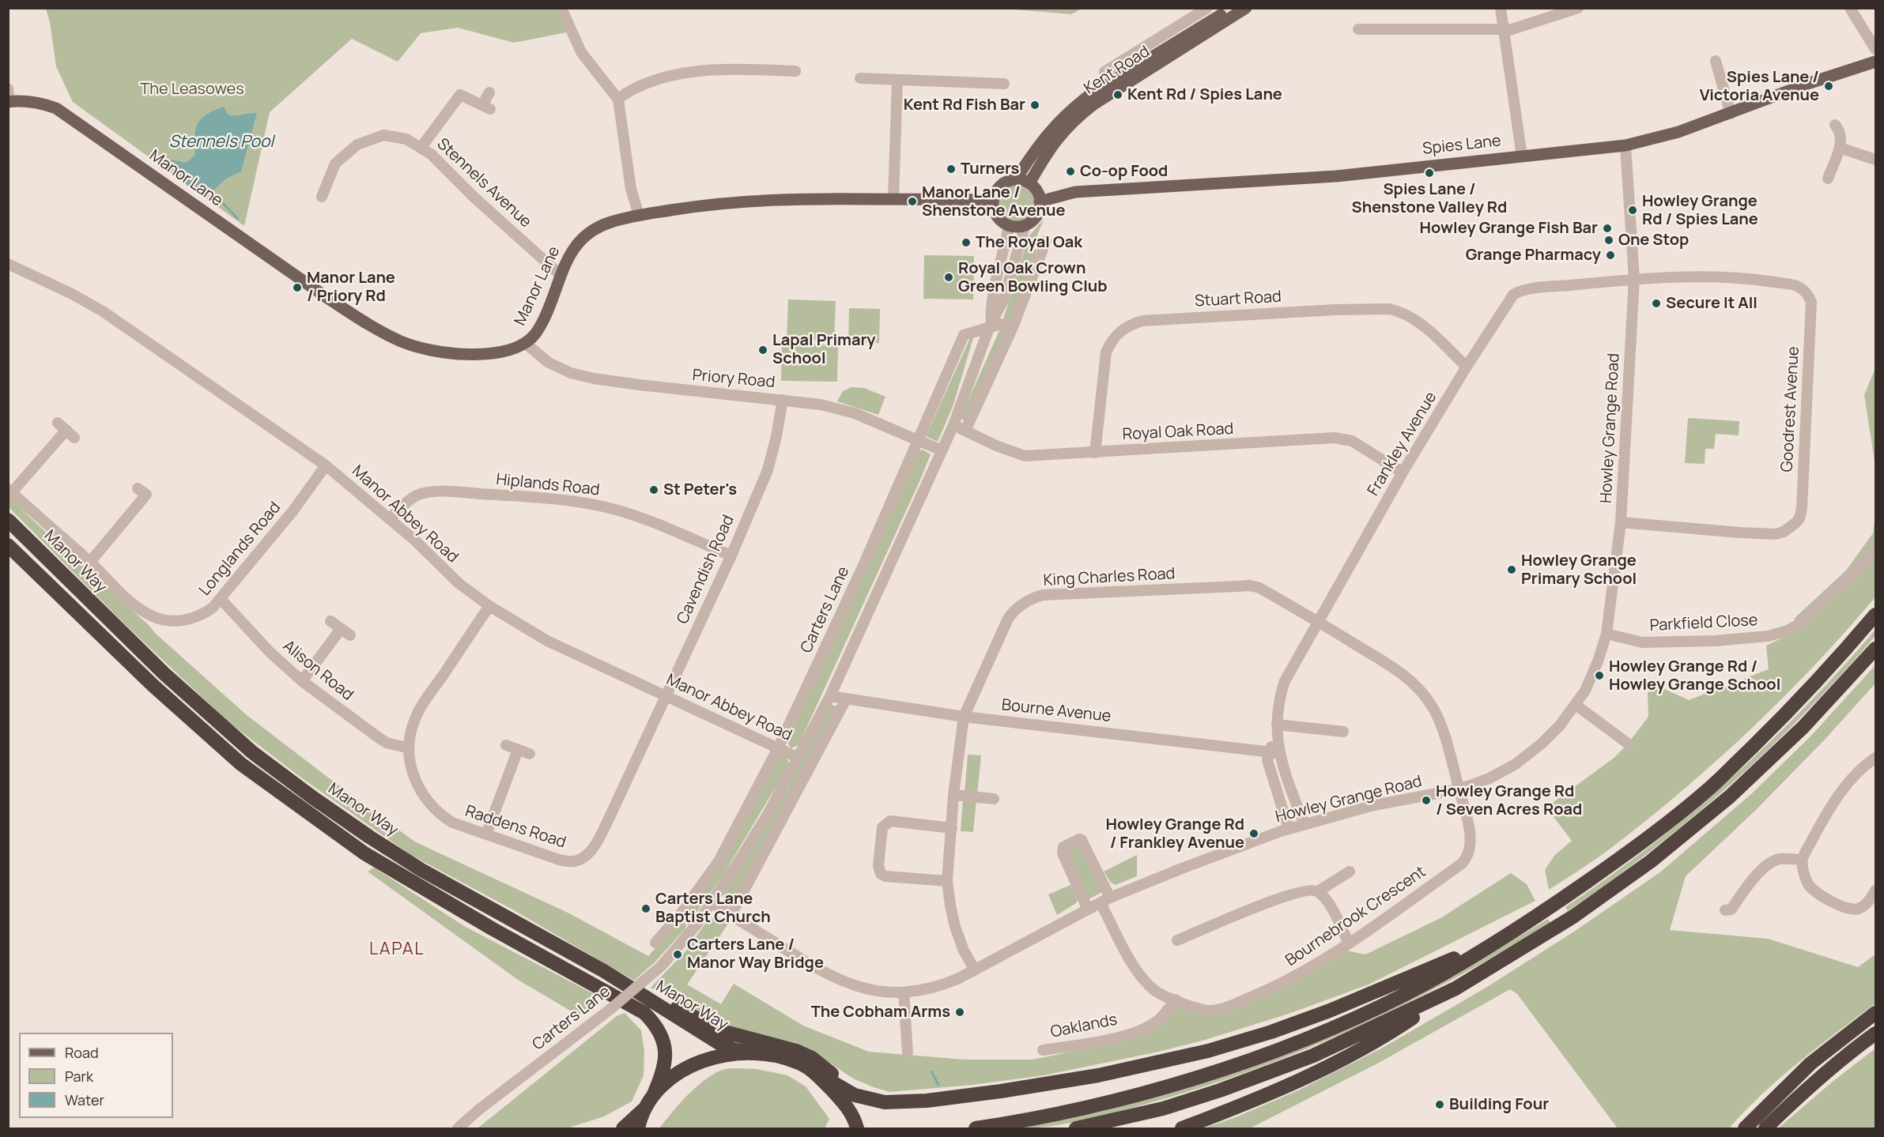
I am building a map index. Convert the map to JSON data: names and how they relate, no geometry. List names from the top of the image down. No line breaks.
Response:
{"streets":{"highway":["Manor Way"],"main road":["Kent Road","Spies Lane","Manor Lane"],"street":["Stennels Avenue","Stuart Road","Priory Road","Goodrest Avenue","Howley Grange Road","Royal Oak Road","Frankley Avenue","Hiplands Road","Manor Abbey Road","Longlands Road","Cavendish Road","King Charles Road","Carters Lane","Parkfield Close","Alison Road","Bourne Avenue","Raddens Road","Bournebrook Crescent","Oaklands"]},"crossings":[["Kent Road","Spies Lane"],["Kent Road","Manor Lane"],["Kent Road","Carters Lane"],["Spies Lane","Manor Lane"],["Spies Lane","Howley Grange Road"],["Spies Lane","Carters Lane"],["Manor Lane","Stennels Avenue"],["Manor Lane","Priory Road"],["Manor Lane","Carters Lane"],["Stuart Road","Royal Oak Road"],["Stuart Road","Frankley Avenue"],["Priory Road","Cavendish Road"],["Priory Road","Carters Lane"],["Goodrest Avenue","Howley Grange Road"],["Goodrest Avenue","Frankley Avenue"],["Howley Grange Road","Frankley Avenue"],["Howley Grange Road","King Charles Road"],["Howley Grange Road","Carters Lane"],["Howley Grange Road","Parkfield Close"],["Howley Grange Road","Bournebrook Crescent"],["Royal Oak Road","Frankley Avenue"],["Royal Oak Road","Carters Lane"],["Frankley Avenue","King Charles Road"],["Frankley Avenue","Bourne Avenue"],["Hiplands Road","Manor Abbey Road"],["Hiplands Road","Cavendish Road"],["Manor Abbey Road","Longlands Road"],["Manor Abbey Road","Cavendish Road"],["Manor Abbey Road","Carters Lane"],["Manor Abbey Road","Raddens Road"],["Longlands Road","Alison Road"],["Cavendish Road","Raddens Road"],["King Charles Road","Bourne Avenue"],["King Charles Road","Bournebrook Crescent"],["Carters Lane","Bourne Avenue"],["Alison Road","Raddens Road"],["Bournebrook Crescent","Oaklands"]],"districts":["LAPAL"],"water":["Stennels Pool"],"parks":["The Leasowes"],"places":["Spies Lane / Victoria Avenue","Kent Rd / Spies Lane","Kent Rd Fish Bar","Turners","Co-op Food","Spies Lane / Shenstone Valley Rd","Manor Lane / Shenstone Avenue","Howley Grange Rd / Spies Lane","Howley Grange Fish Bar","One Stop","The Royal Oak","Grange Pharmacy","Royal Oak Crown Green Bowling Club","Manor Lane / Priory Rd","Secure It All","Lapal Primary School","St Peter's","Howley Grange Primary School","Howley Grange Rd / Howley Grange School","Howley Grange Rd / Seven Acres Road","Howley Grange Rd / Frankley Avenue","Carters Lane Baptist Church","Carters Lane / Manor Way Bridge","The Cobham Arms","Building Four"],"legend":["Road","Park","Water"]}
